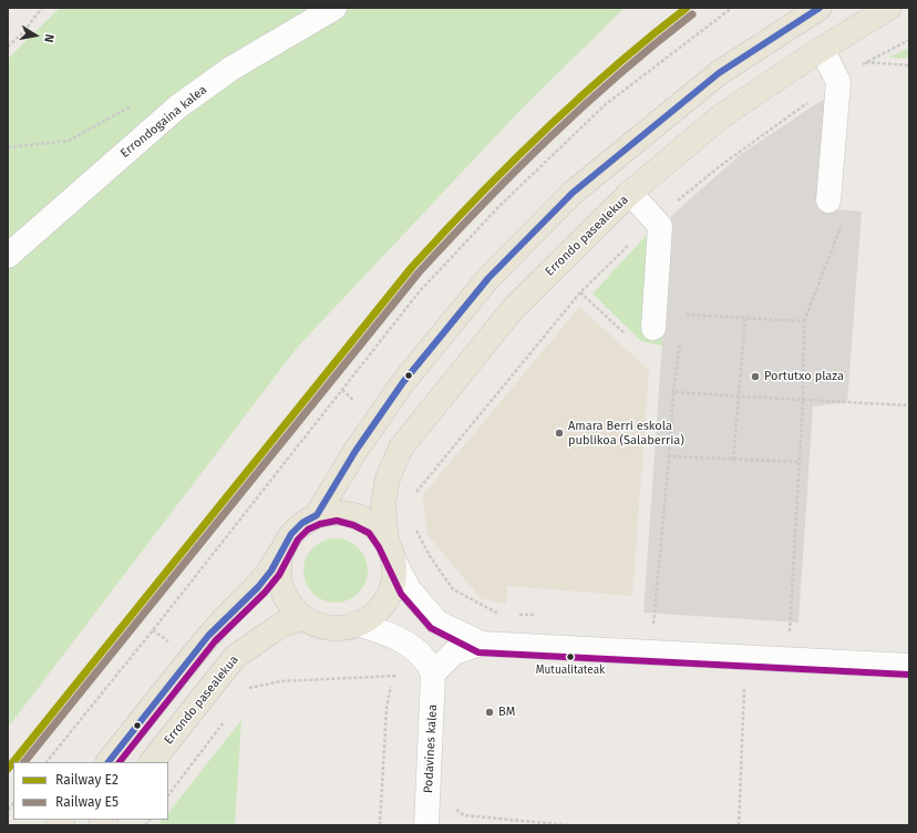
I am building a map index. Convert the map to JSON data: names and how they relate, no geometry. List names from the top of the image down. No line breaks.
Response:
{"streets":{"main road":["Errondo pasealekua"],"street":["Errondogaina kalea","Podavines kalea"]},"places":["Portutxo plaza","Amara Berri eskola publikoa (Salaberria)","Mutualitateak","BM"],"lines":["rail line E2","rail line E5"],"legend":["Railway E2","Railway E5"],"north":"right"}
